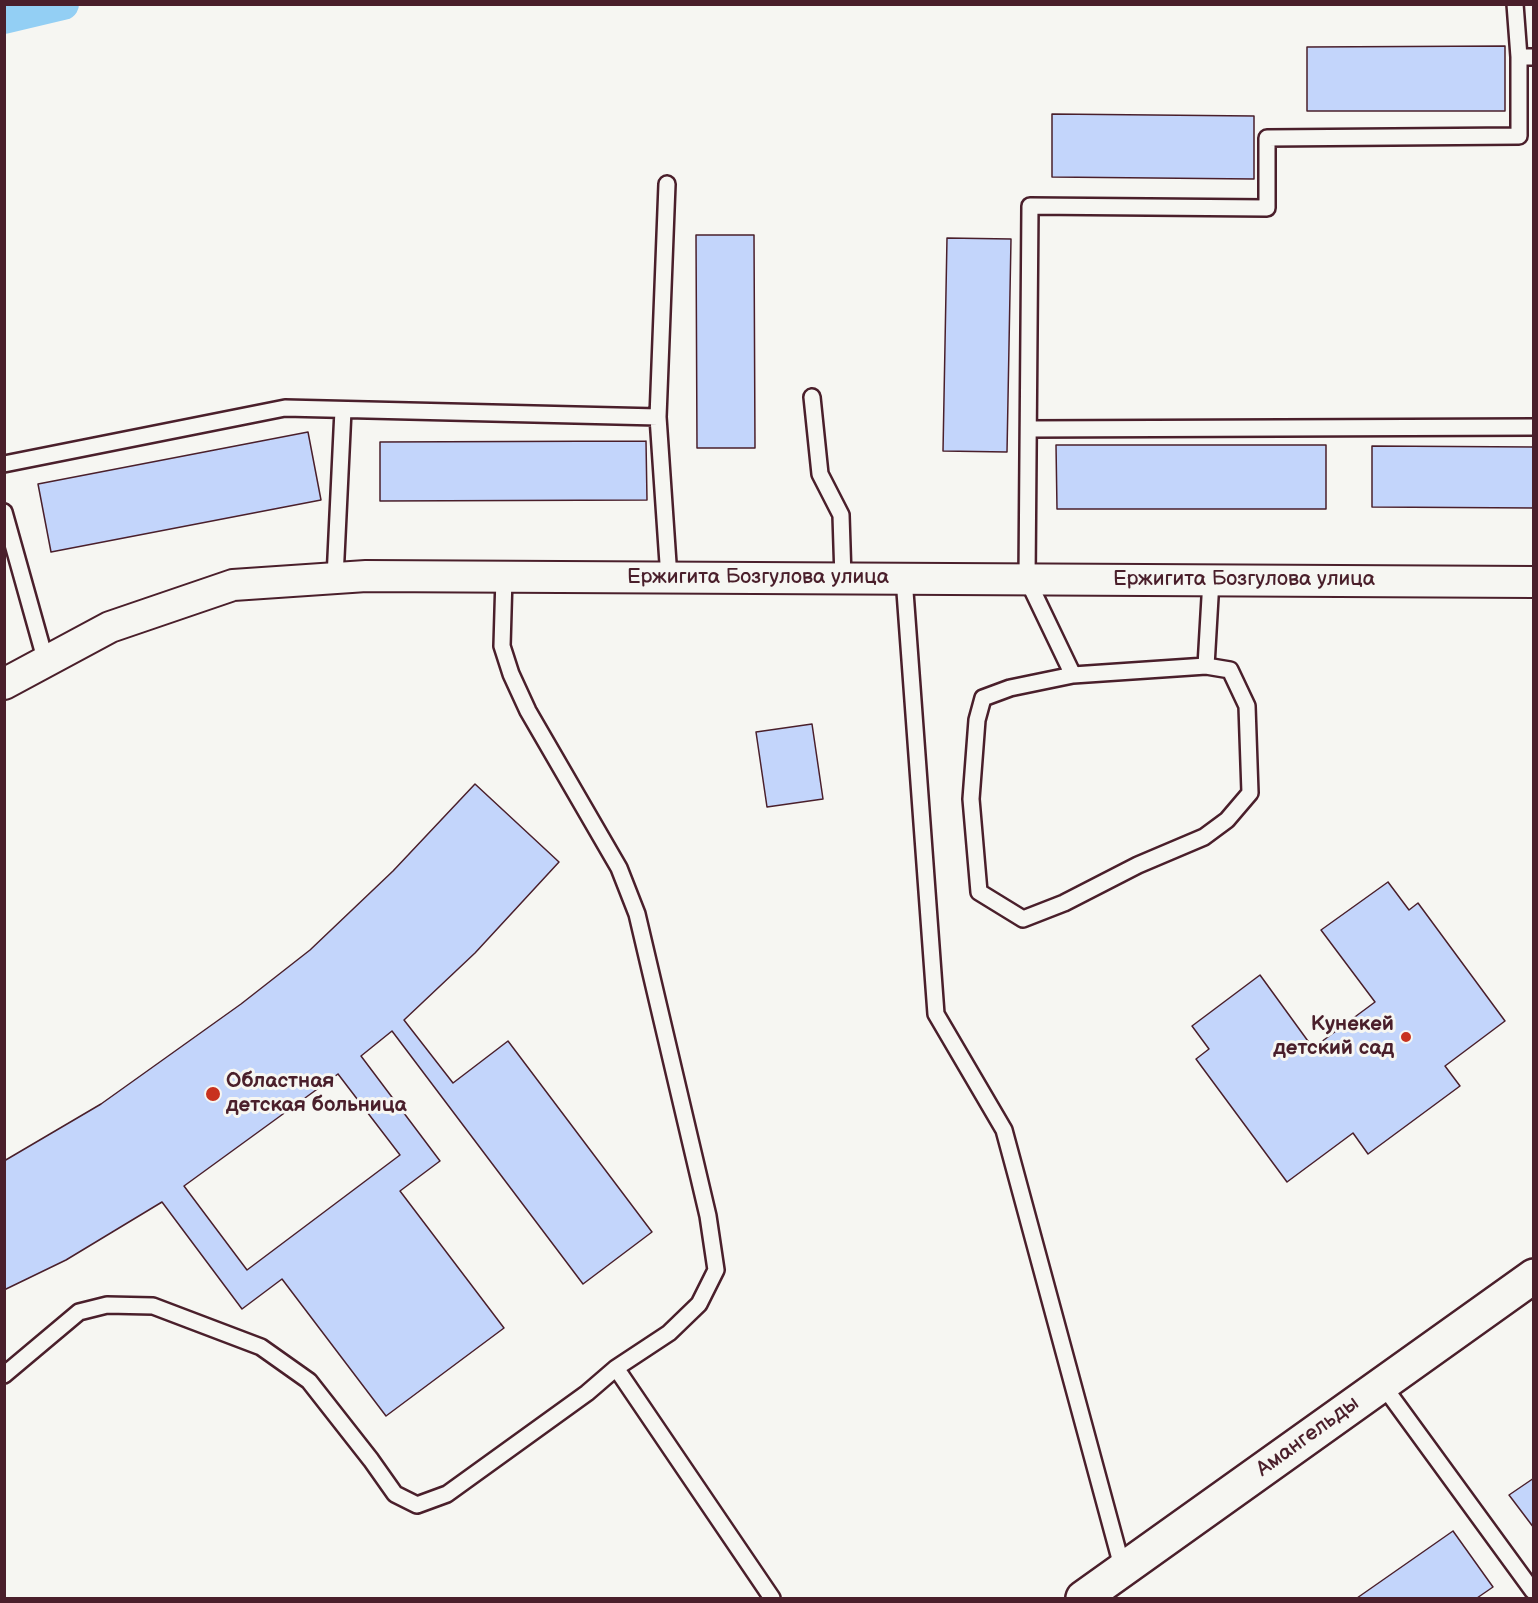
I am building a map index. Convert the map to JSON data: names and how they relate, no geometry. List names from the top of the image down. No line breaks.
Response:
{"streets":{"main road":["Амангельды"],"street":["Ержигита Бозгулова улица"]},"places":["Кунекей детский сад","Областная детская больница"]}
